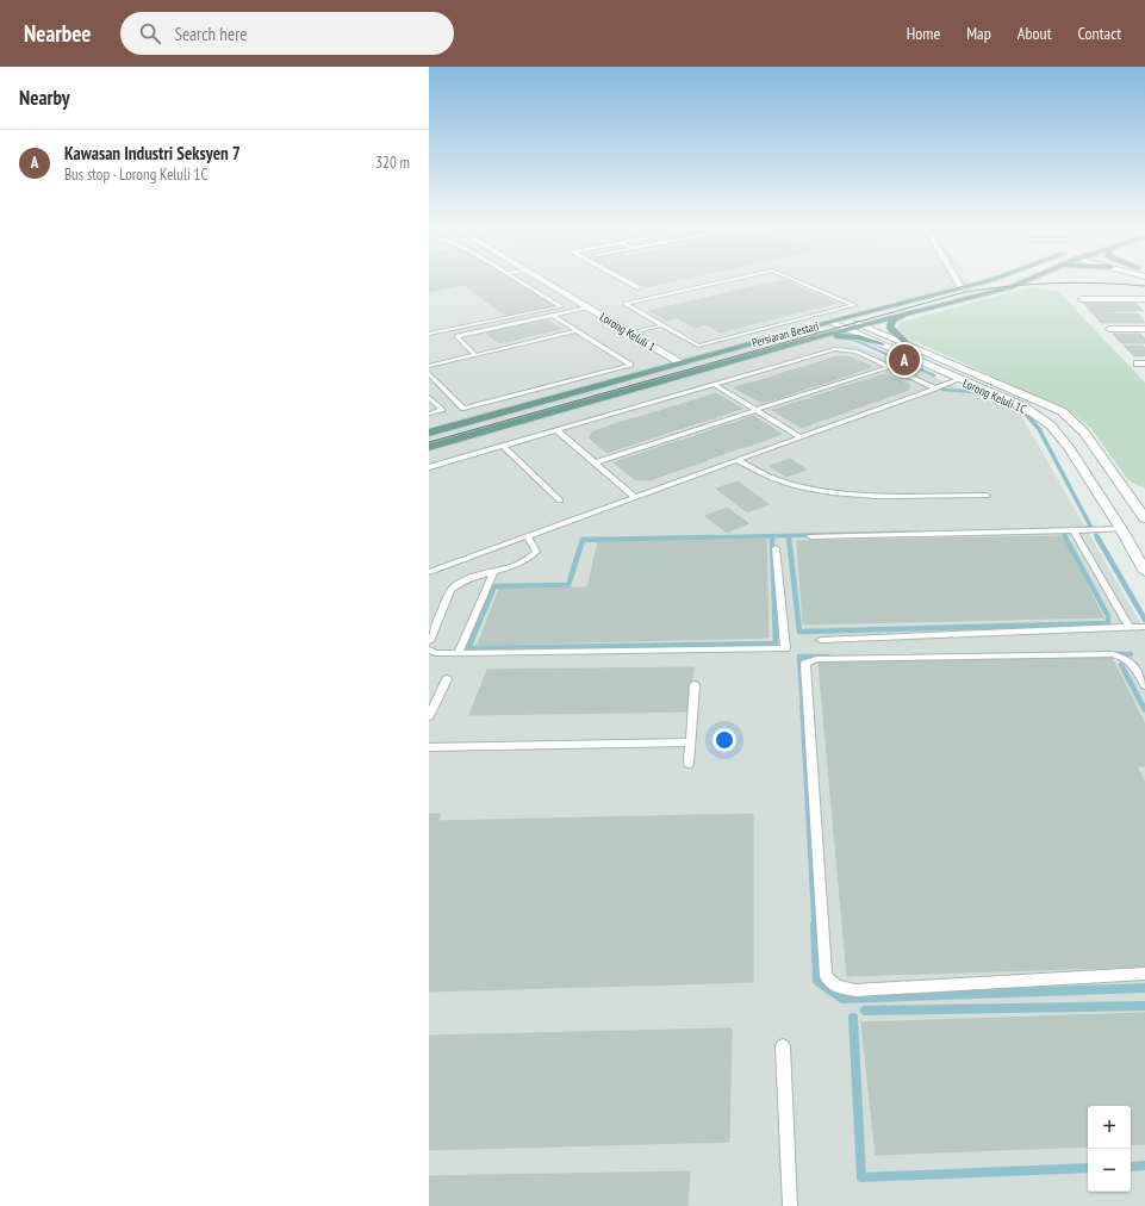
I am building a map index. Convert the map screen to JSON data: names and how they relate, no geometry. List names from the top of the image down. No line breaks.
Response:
{"streets":{"main road":["Persiaran Bestari"],"street":["Lorong Keluli 1","Lorong Keluli 1C"]},"crossings":[["Lorong Keluli 1","Persiaran Bestari"],["Persiaran Bestari","Lorong Keluli 1C"]],"page":{"header":"Nearbee","search":"Search here","nav":["Home","Map","About","Contact"],"heading":"Nearby","list":[{"mark":"A","name":"Kawasan Industri Seksyen 7","note":"Bus stop · Lorong Keluli 1C","value":"320 m"}],"pins":"A","map_buttons":["+","−"]}}
